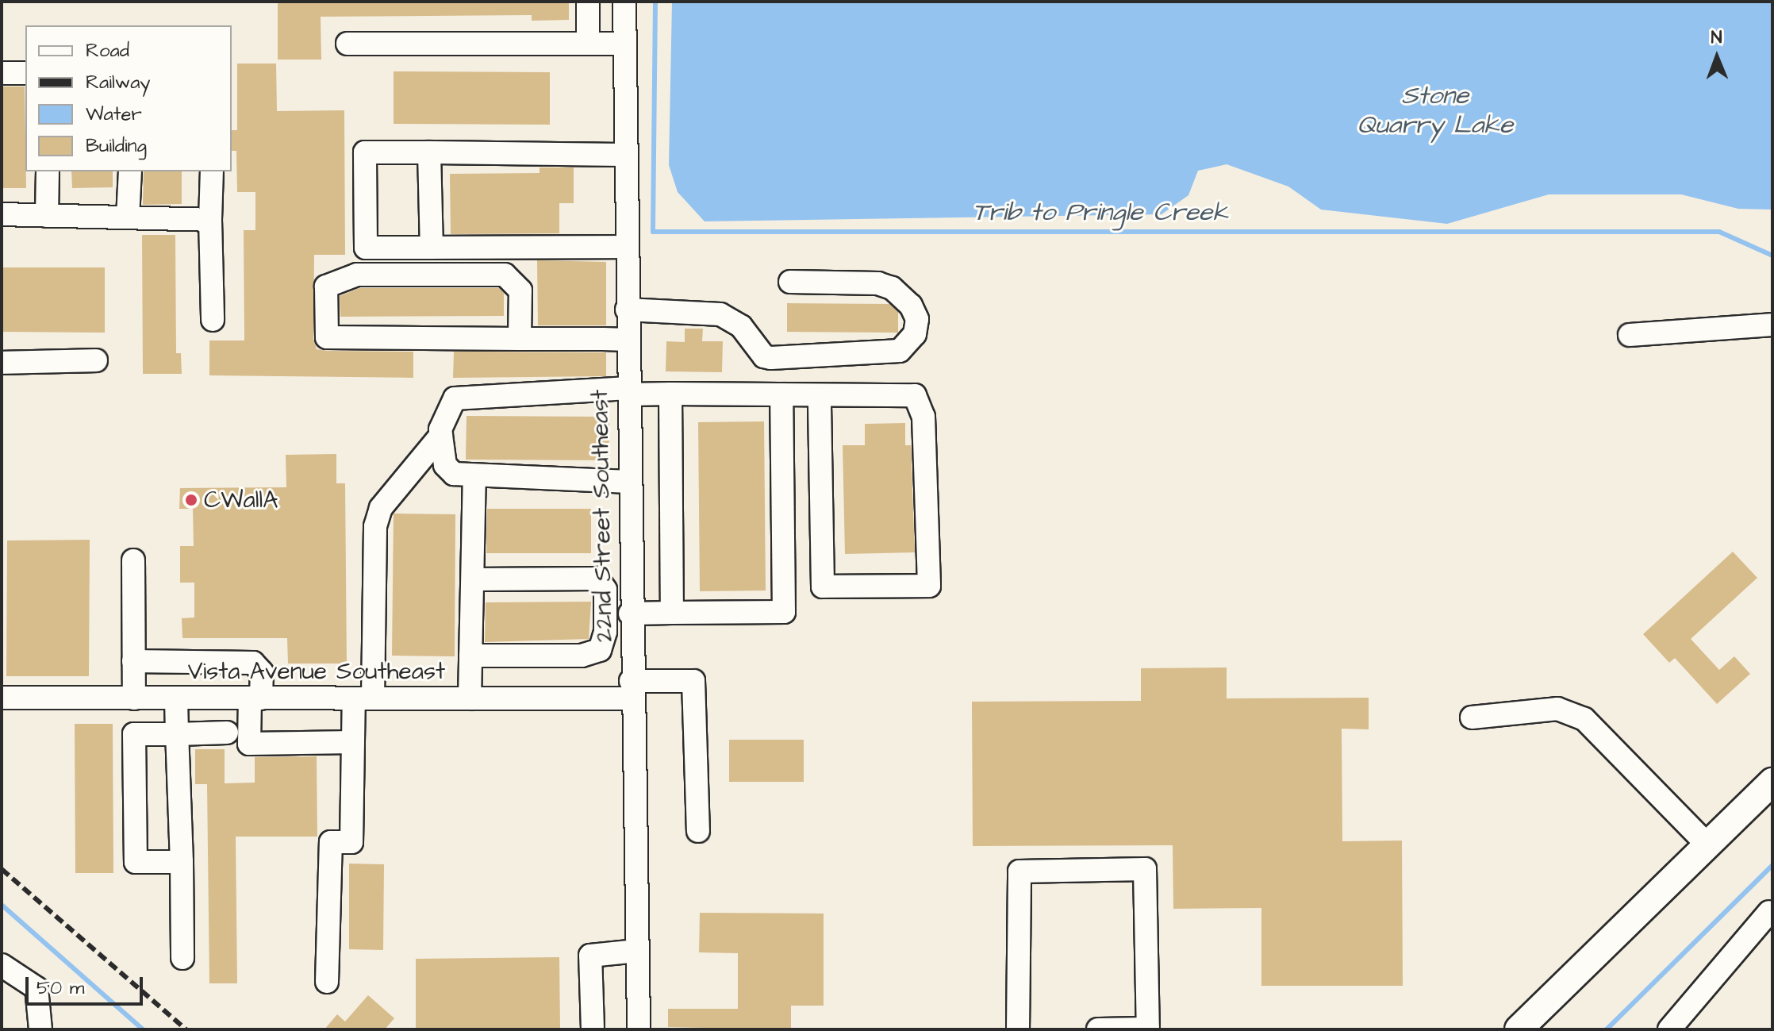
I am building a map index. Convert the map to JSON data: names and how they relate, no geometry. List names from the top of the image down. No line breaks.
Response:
{"streets":{"street":["22nd Street Southeast","Vista Avenue Southeast"]},"crossings":[["22nd Street Southeast","Vista Avenue Southeast"]],"water":["Stone Quarry Lake","Trib to Pringle Creek"],"places":["CWallA"],"legend":["Road","Railway","Water","Building"],"scale_bar":"50 m","north":"top"}
